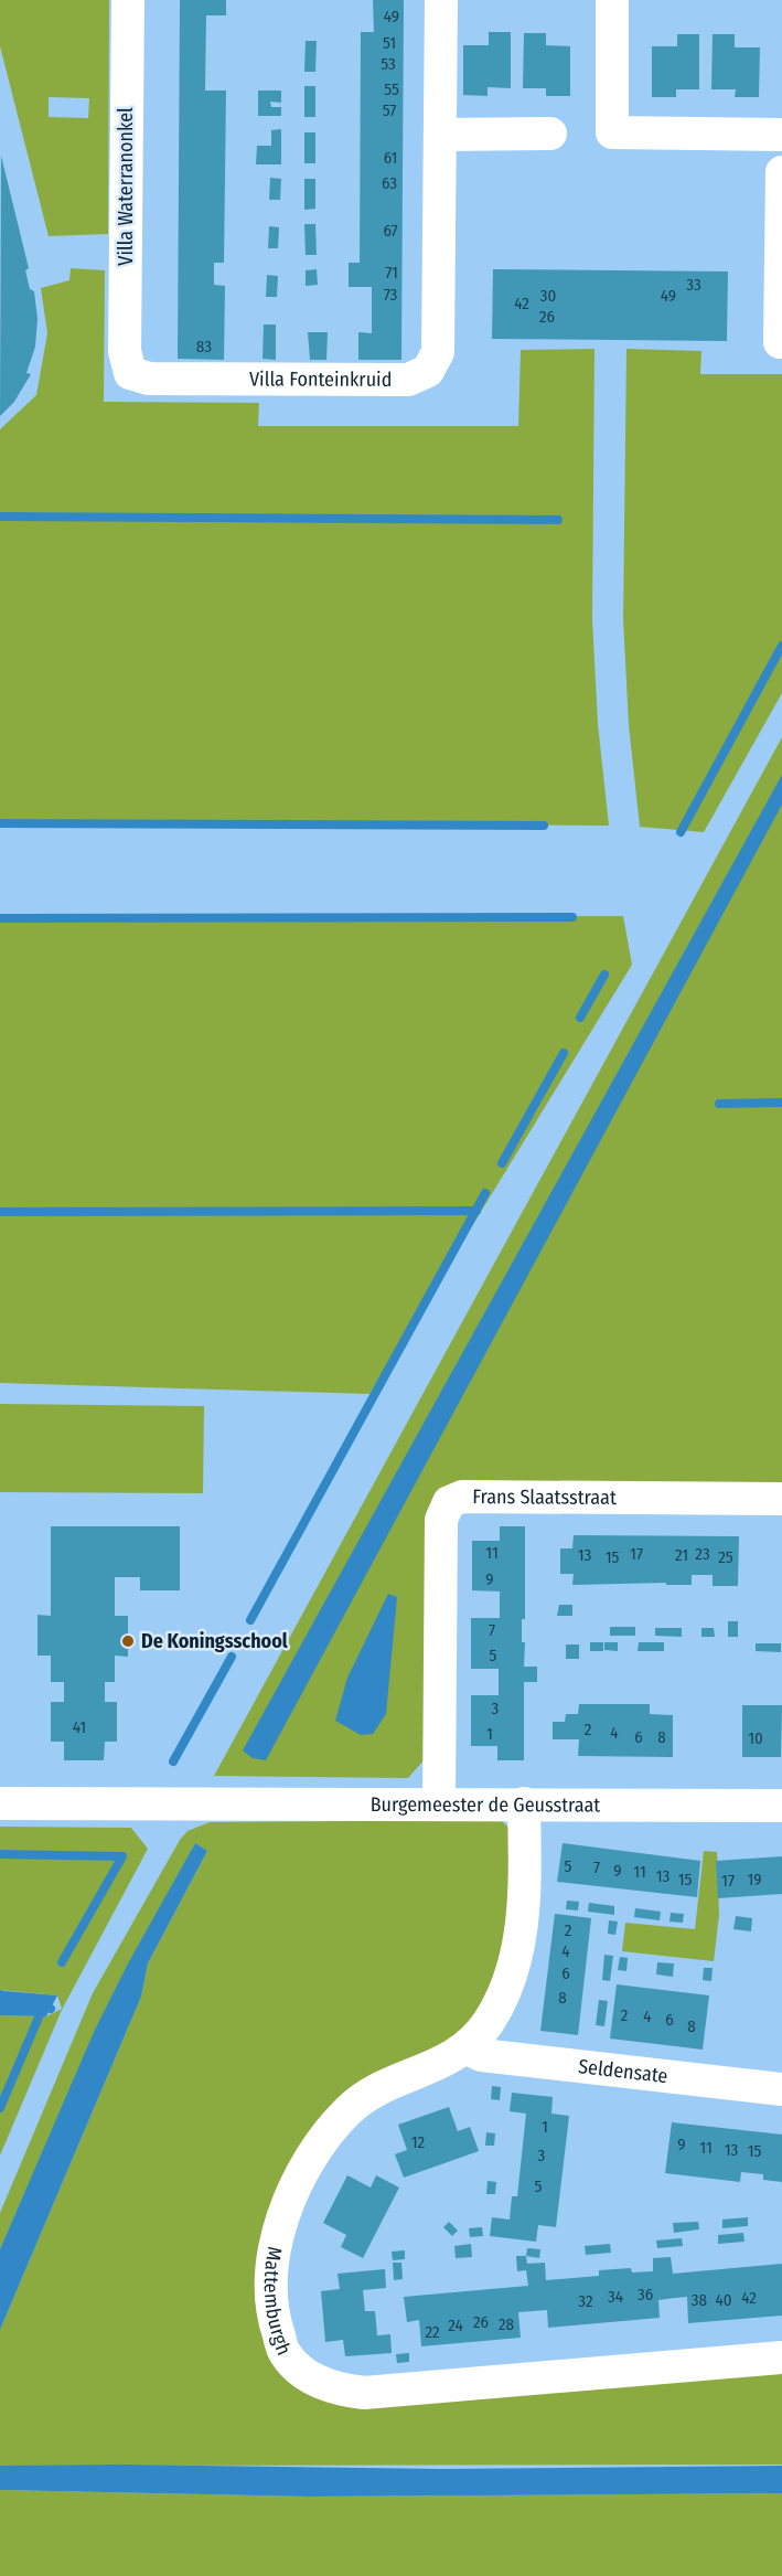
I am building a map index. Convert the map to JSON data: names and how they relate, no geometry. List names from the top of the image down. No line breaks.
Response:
{"streets":{"street":["Villa Waterranonkel","Villa Fonteinkruid","Frans Slaatsstraat","Burgemeester de Geusstraat","Seldensate","Mattemburgh"]},"crossings":[["Villa Waterranonkel","Villa Fonteinkruid"],["Frans Slaatsstraat","Burgemeester de Geusstraat"],["Burgemeester de Geusstraat","Mattemburgh"],["Seldensate","Mattemburgh"]],"places":["De Koningsschool"],"house_numbers":["49","51","53","55","57","61","63","67","71","33","73","30","49","42","26","83","11","17","23","13","21","15","25","9","7","5","3","41","2","4","1","6","8","10","5","7","9","11","13","15","19","17","2","4","6","8","2","4","6","8","1","12","9","11","13","15","3","5","36","34","42","38","40","32","26","28","24","22"]}
